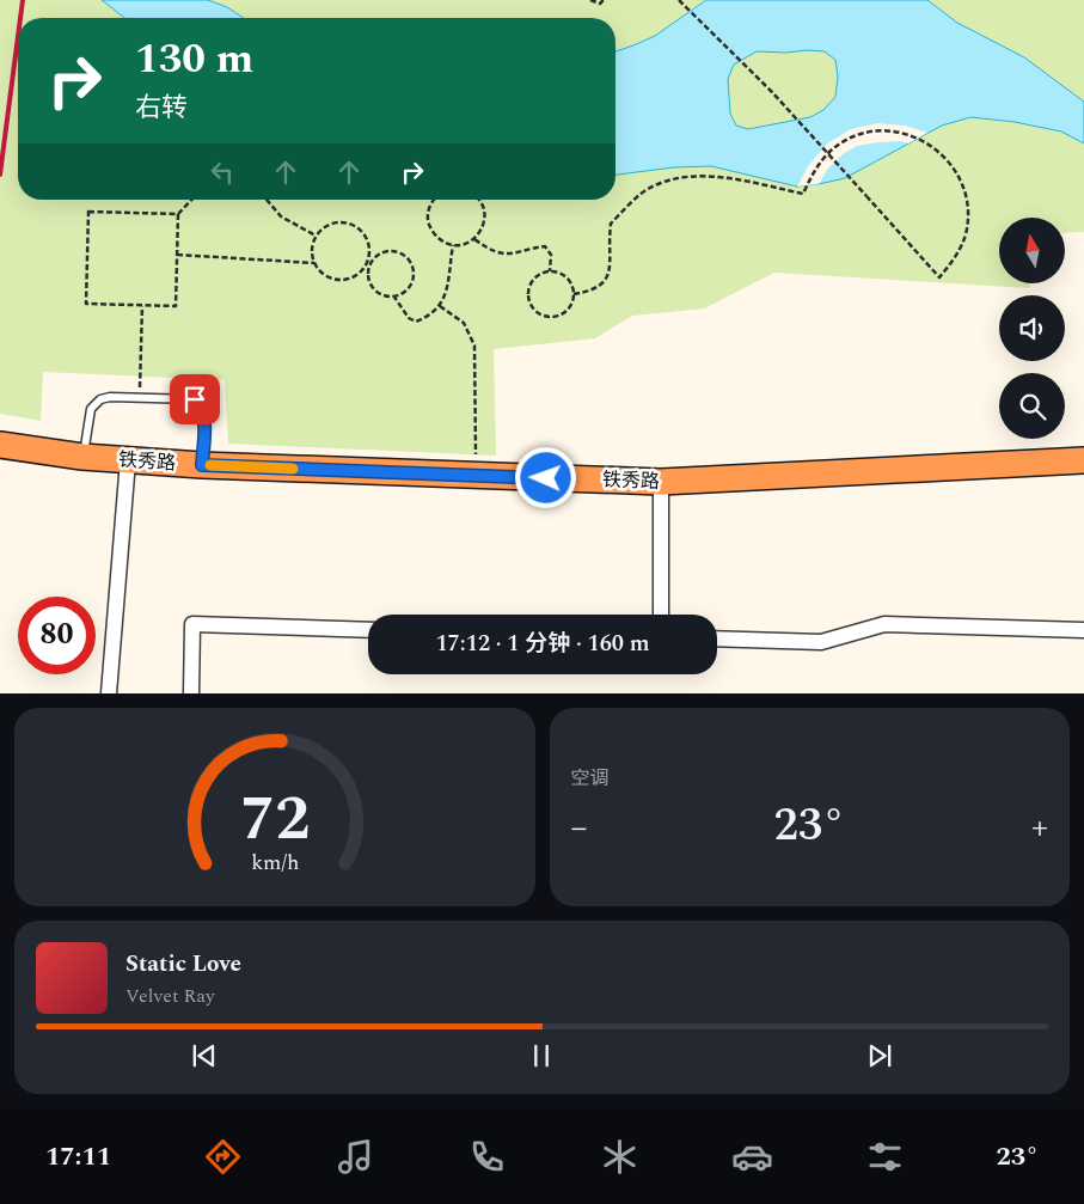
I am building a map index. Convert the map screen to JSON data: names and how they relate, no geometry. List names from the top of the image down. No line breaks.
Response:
{"streets":{"highway":["铁秀路"]},"north":"top","page":{"turn":["130 m","右转"],"limit":"80","trip":"17:12 · 1 分钟 · 160 m","tile":"空调","heat":["−","23°","+"],"song":["Static Love","Velvet Ray"],"tabs":["17:11","23°"],"gauge":["72","km/h"]}}
